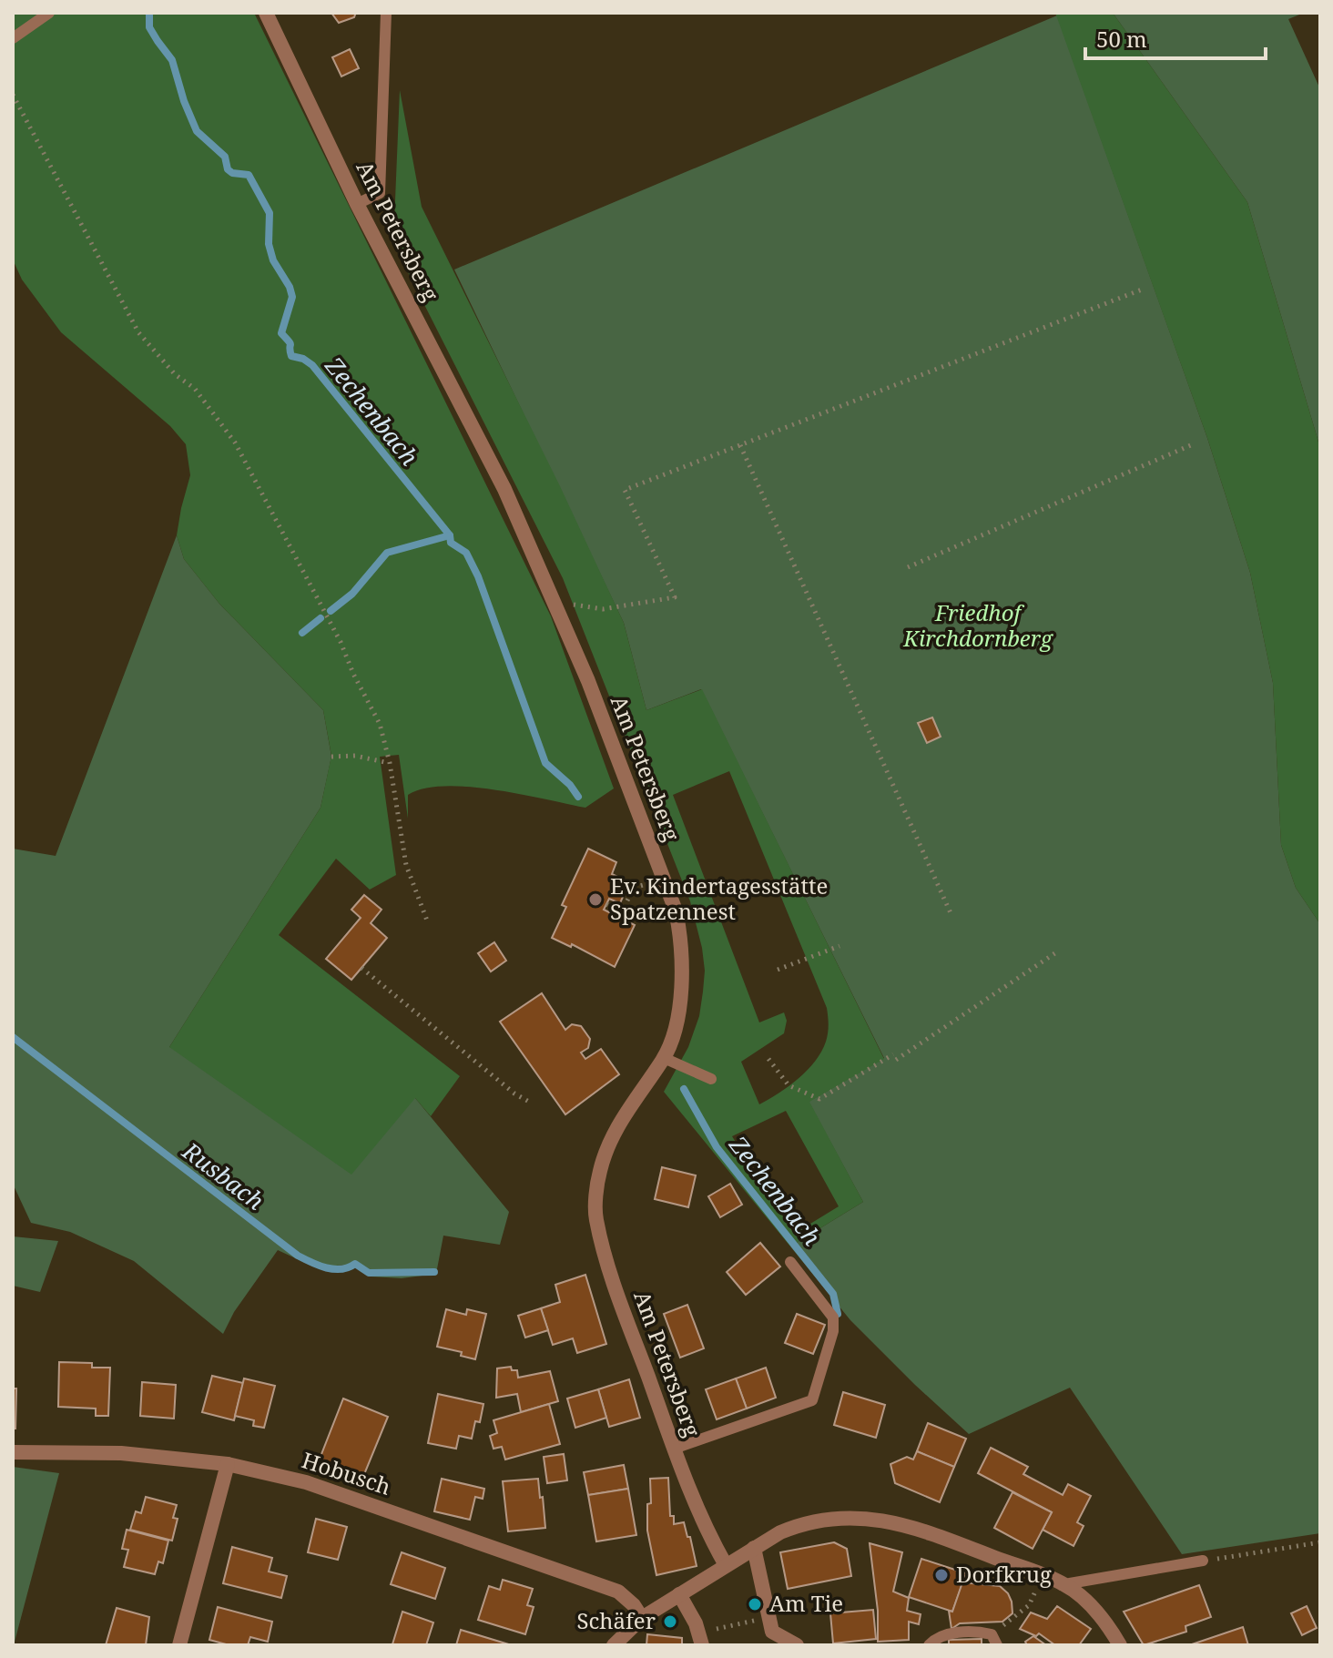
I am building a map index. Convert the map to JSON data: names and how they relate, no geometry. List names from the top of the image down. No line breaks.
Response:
{"streets":{"street":["Am Petersberg","Hobusch"]},"water":["Zechenbach","Rusbach"],"parks":["Friedhof Kirchdornberg"],"places":["Ev. Kindertagesstätte Spatzennest","Dorfkrug","Am Tie","Schäfer"],"scale_bar":"50 m"}
